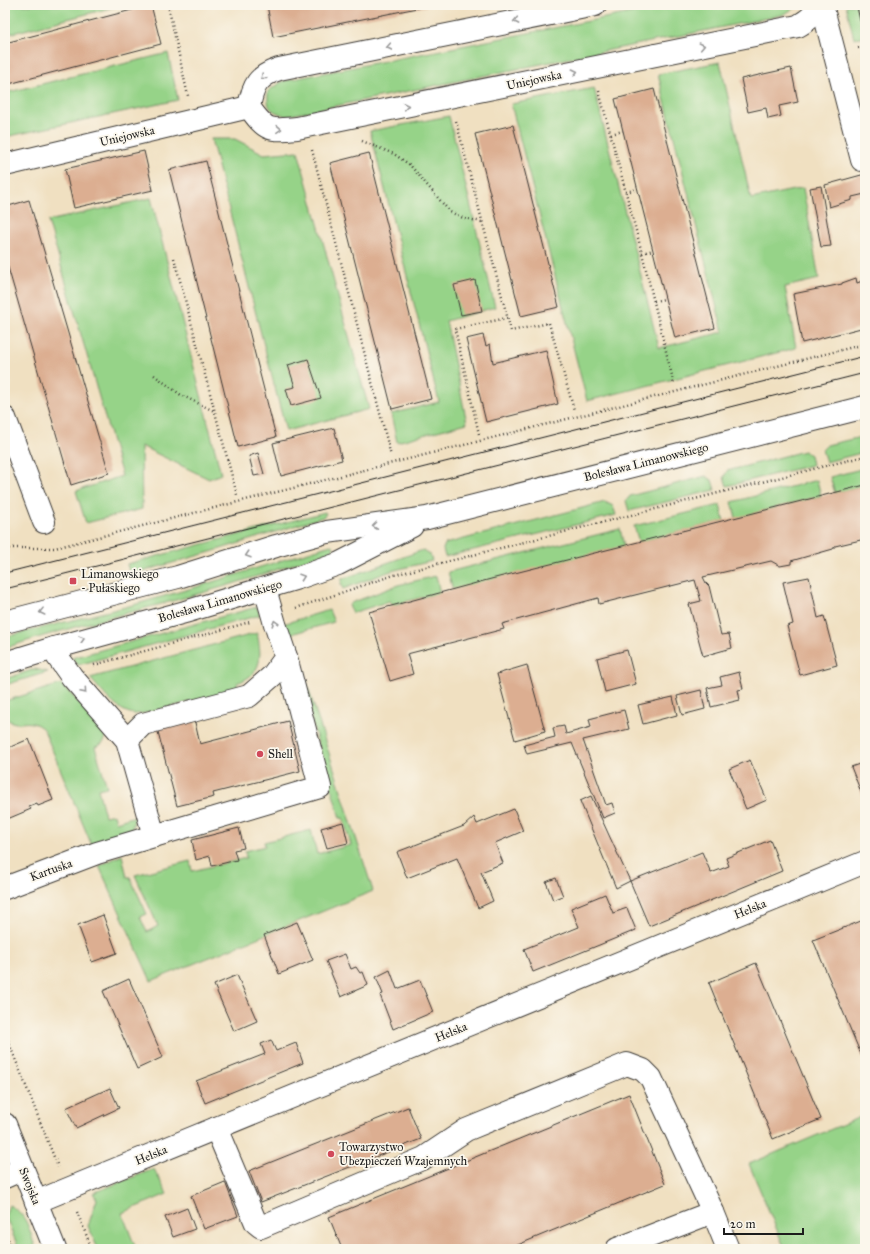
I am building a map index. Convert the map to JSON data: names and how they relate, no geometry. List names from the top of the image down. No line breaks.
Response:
{"streets":{"street":["Uniejowska","Bolesława Limanowskiego","Kartuska","Helska","Swojska"]},"crossings":[["Helska","Swojska"]],"places":{"transit":["Limanowskiego - Pułaskiego"],"other":["Shell","Towarzystwo Ubezpieczeń Wzajemnych"]},"scale_bar":"20 m"}
